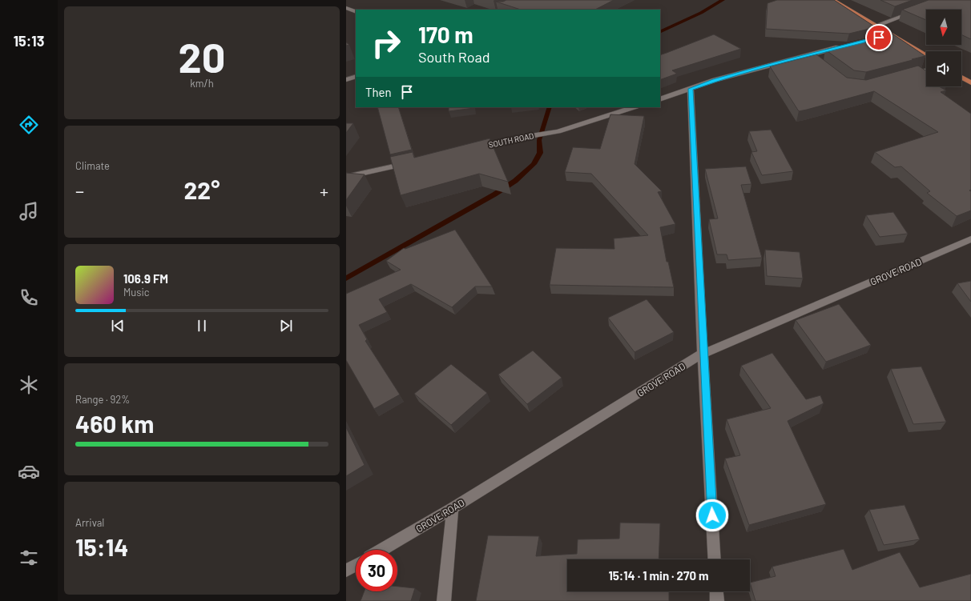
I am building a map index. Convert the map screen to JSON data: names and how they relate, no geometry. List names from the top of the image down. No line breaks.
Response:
{"streets":{"street":["SOUTH ROAD","GROVE ROAD"]},"north":"bottom","page":{"tabs":"15:13","tile":[["20","km/h"],"Climate",["Range · 92%","460 km"],["Arrival","15:14"]],"turn":["170 m","South Road"],"then":"Then","heat":["−","22°","+"],"song":["106.9 FM","Music"],"limit":"30","trip":"15:14 · 1 min · 270 m"}}
